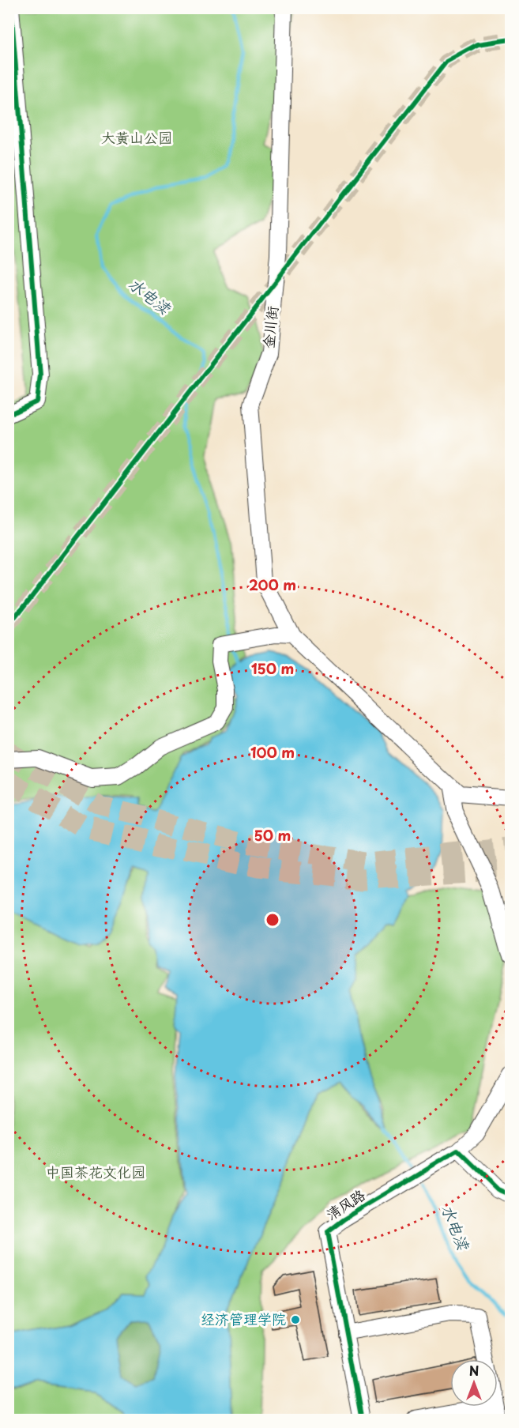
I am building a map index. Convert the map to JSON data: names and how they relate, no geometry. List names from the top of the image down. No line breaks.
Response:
{"streets":{"street":["金川街","清风路"]},"water":["水电渎"],"parks":["大黄山公园","中国茶花文化园"],"places":["经济管理学院"],"north":"top","rings":["200 m","150 m","100 m","50 m"]}
